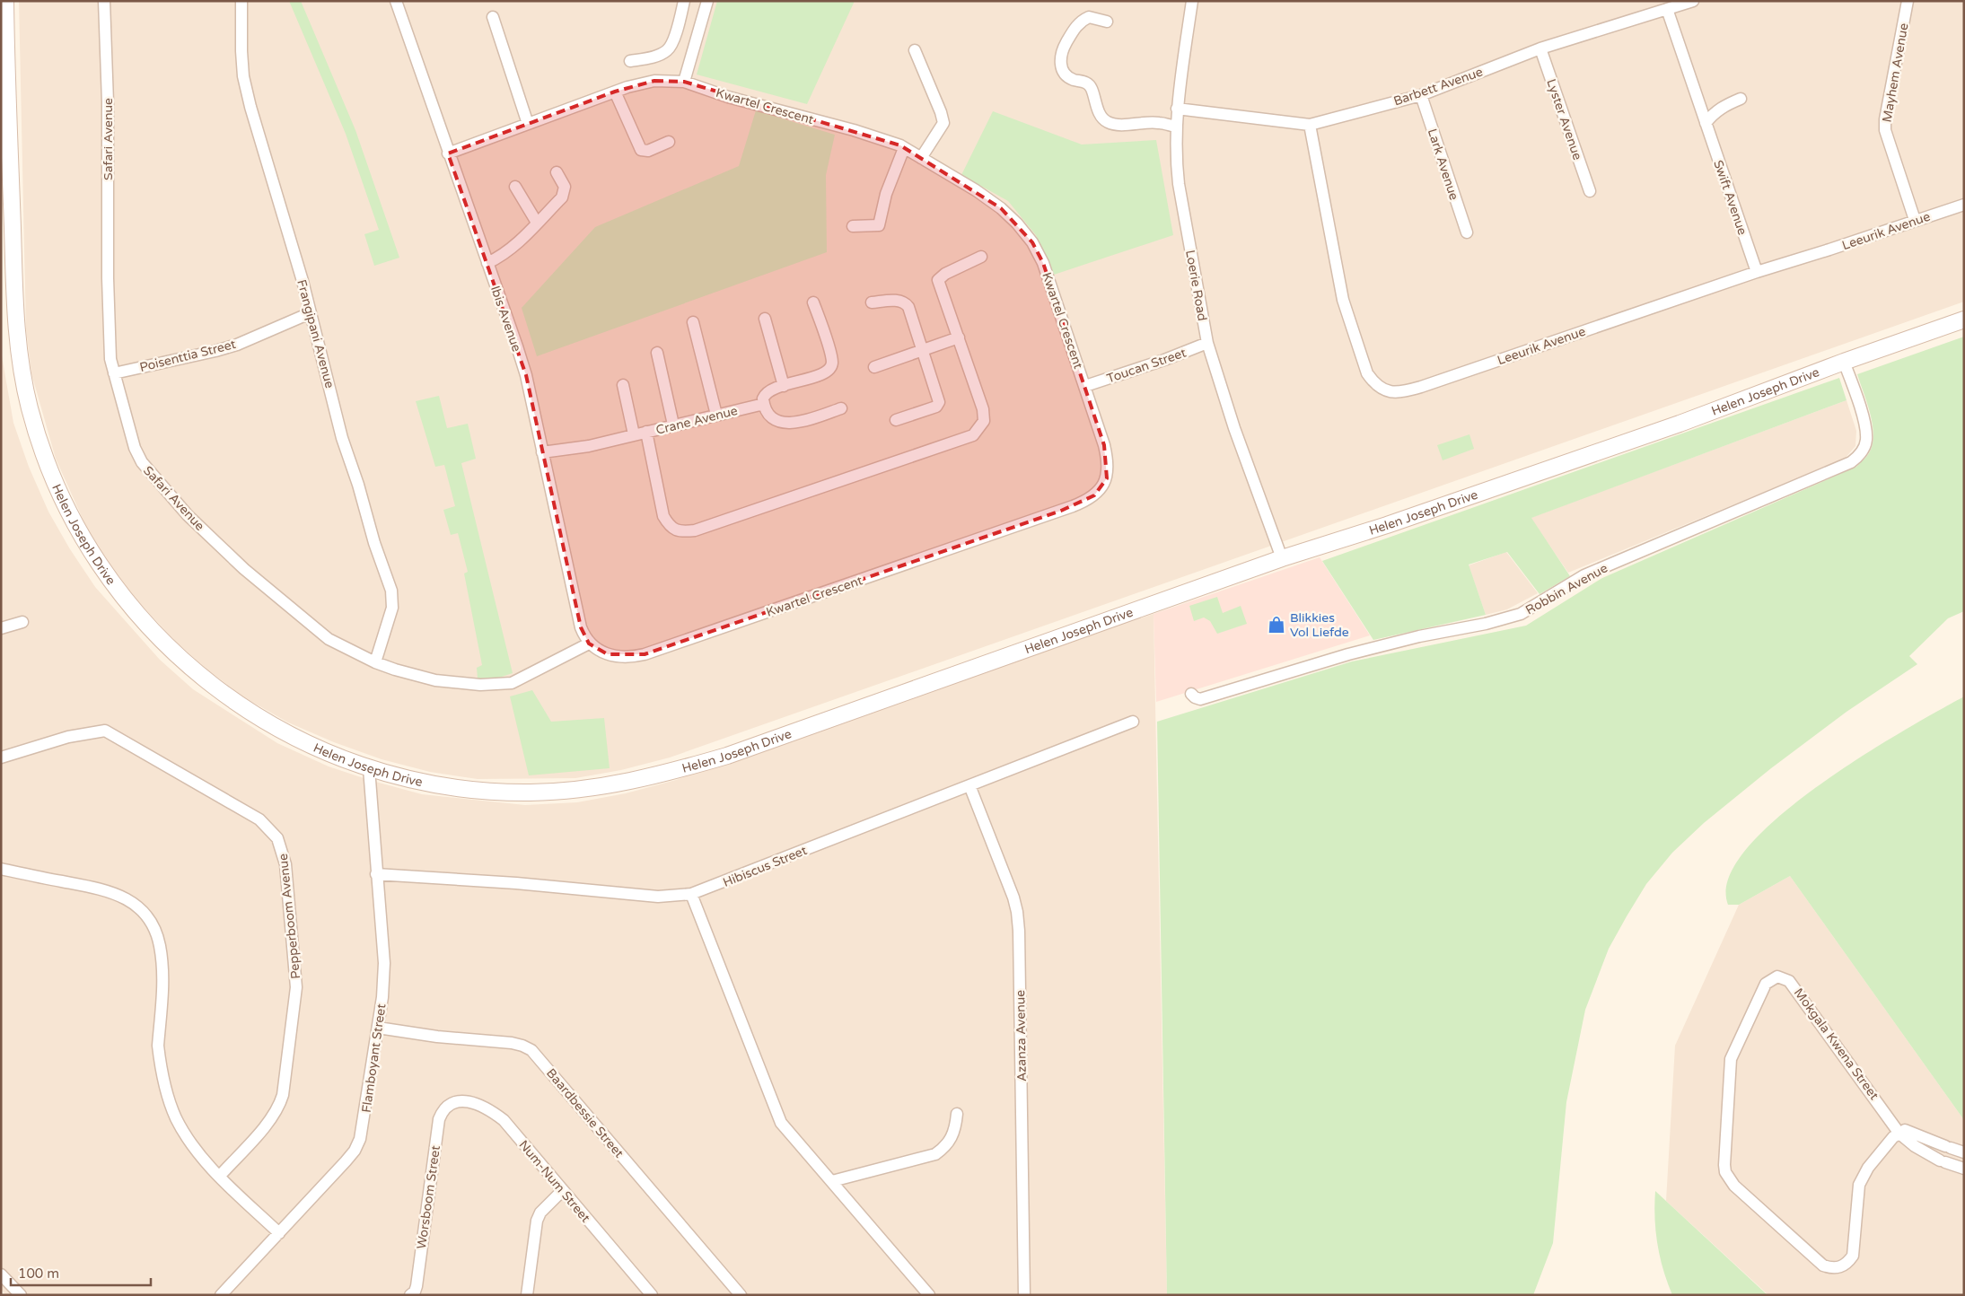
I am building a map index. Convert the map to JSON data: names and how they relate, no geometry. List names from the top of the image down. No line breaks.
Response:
{"streets":{"street":["Mayhem Avenue","Barbett Avenue","Kwartel Crescent","Lyster Avenue","Safari Avenue","Lark Avenue","Swift Avenue","Leeurik Avenue","Loerie Road","Ibis Avenue","Frangipani Avenue","Poisenttia Street","Toucan Street","Helen Joseph Drive","Crane Avenue","Robbin Avenue","Hibiscus Street","Pepperboom Avenue","Azanza Avenue","Mokgala Kwena Street","Flamboyant Street","Baardbessie Street","Num-Num Street","Worsboom Street"]},"crossings":[["Mayhem Avenue","Leeurik Avenue"],["Barbett Avenue","Lyster Avenue"],["Barbett Avenue","Lark Avenue"],["Barbett Avenue","Swift Avenue"],["Barbett Avenue","Leeurik Avenue"],["Barbett Avenue","Loerie Road"],["Kwartel Crescent","Safari Avenue"],["Kwartel Crescent","Ibis Avenue"],["Kwartel Crescent","Toucan Street"],["Safari Avenue","Ibis Avenue"],["Safari Avenue","Frangipani Avenue"],["Safari Avenue","Poisenttia Street"],["Swift Avenue","Leeurik Avenue"],["Loerie Road","Toucan Street"],["Loerie Road","Helen Joseph Drive"],["Ibis Avenue","Crane Avenue"],["Frangipani Avenue","Poisenttia Street"],["Helen Joseph Drive","Robbin Avenue"],["Helen Joseph Drive","Flamboyant Street"],["Hibiscus Street","Azanza Avenue"],["Hibiscus Street","Flamboyant Street"],["Flamboyant Street","Baardbessie Street"],["Num-Num Street","Worsboom Street"]],"places":{"shop":["Blikkies Vol Liefde"]},"scale_bar":"100 m"}
